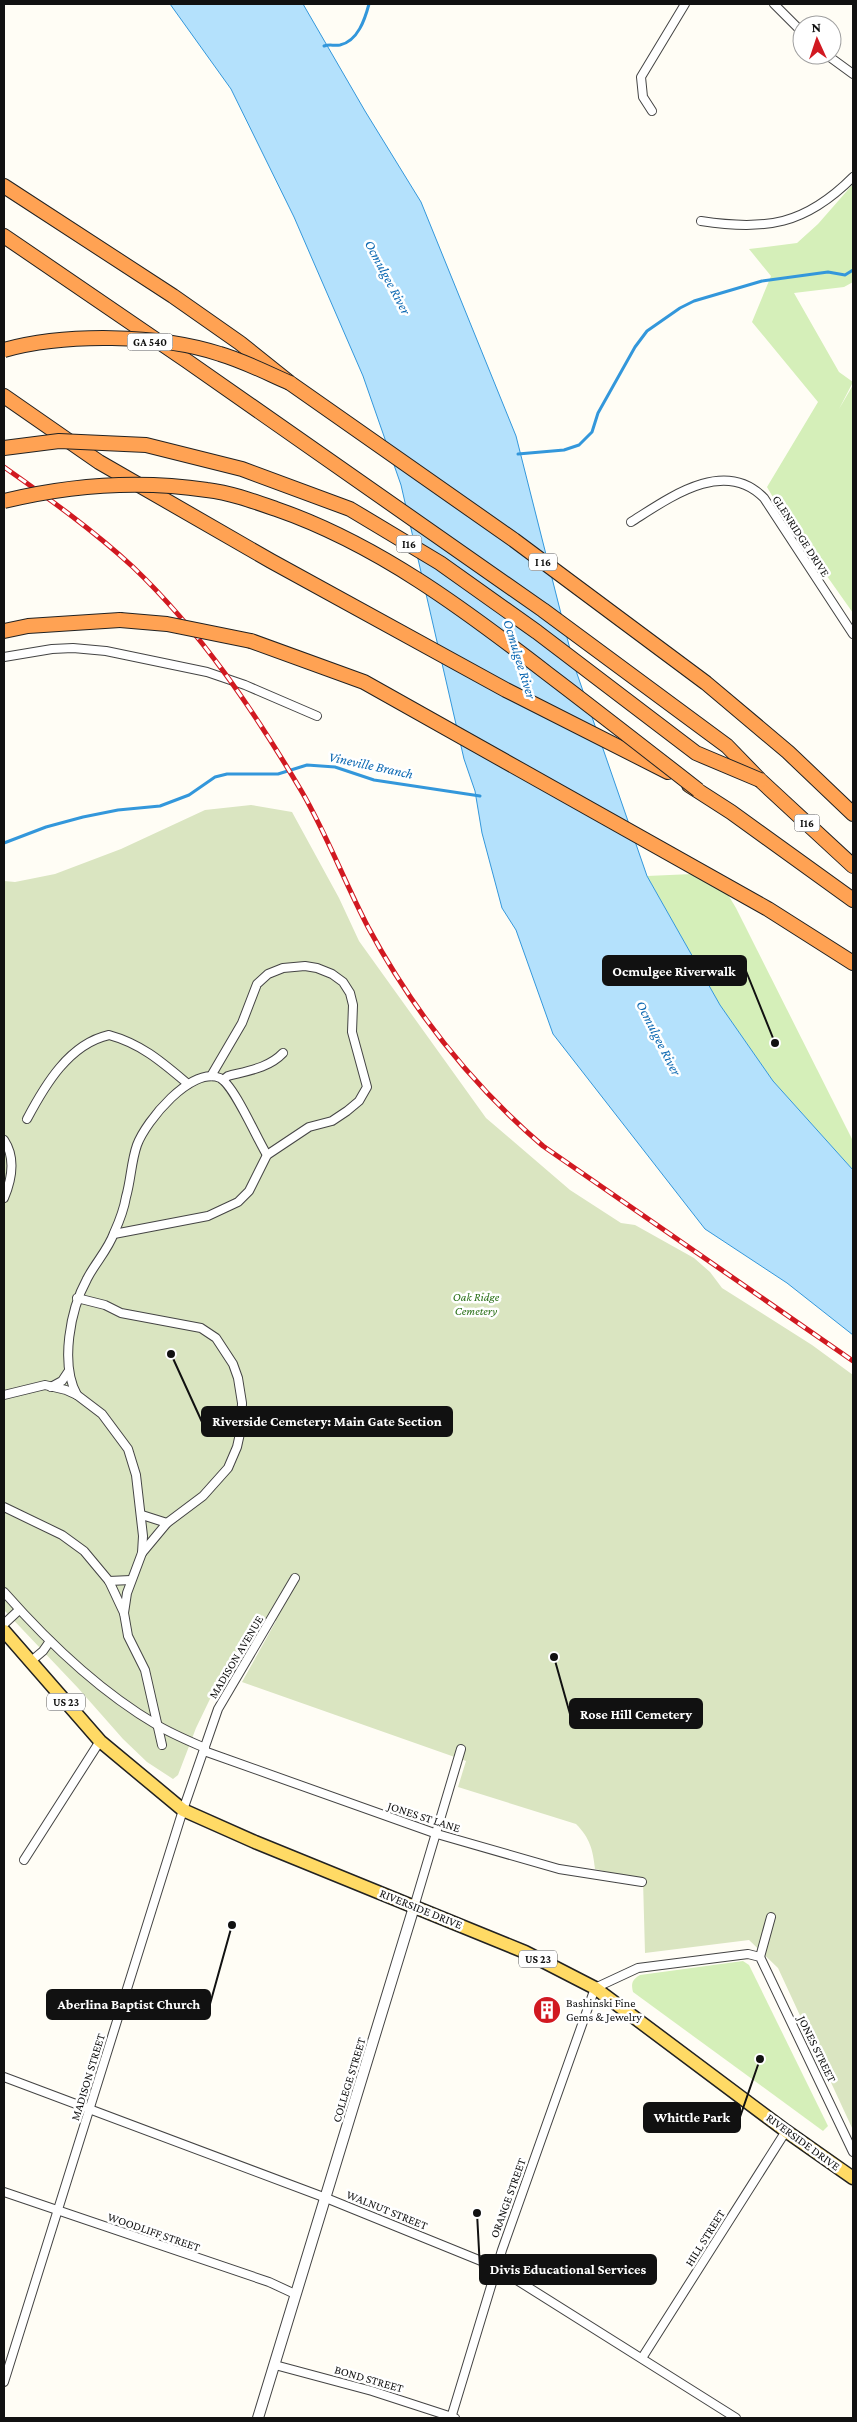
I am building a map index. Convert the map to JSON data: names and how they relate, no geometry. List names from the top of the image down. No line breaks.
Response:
{"streets":{"highway":["GA 540","I16","I 16"],"main road":["US 23","RIVERSIDE DRIVE"],"street":["GLENRIDGE DRIVE","MADISON AVENUE","JONES ST LANE","JONES STREET","MADISON STREET","COLLEGE STREET","ORANGE STREET","WALNUT STREET","WOODLIFF STREET","HILL STREET","BOND STREET"]},"crossings":[["GA 540","I 16"],["MADISON AVENUE","JONES ST LANE"],["MADISON AVENUE","MADISON STREET"],["JONES ST LANE","MADISON STREET"],["JONES ST LANE","COLLEGE STREET"],["RIVERSIDE DRIVE","MADISON STREET"],["RIVERSIDE DRIVE","COLLEGE STREET"],["RIVERSIDE DRIVE","ORANGE STREET"],["RIVERSIDE DRIVE","HILL STREET"],["MADISON STREET","WALNUT STREET"],["MADISON STREET","WOODLIFF STREET"],["COLLEGE STREET","WALNUT STREET"],["COLLEGE STREET","WOODLIFF STREET"],["COLLEGE STREET","BOND STREET"],["ORANGE STREET","WALNUT STREET"],["ORANGE STREET","BOND STREET"],["WALNUT STREET","HILL STREET"]],"water":["Ocmulgee River","Vineville Branch"],"parks":["Oak Ridge Cemetery"],"places":{"other":["Ocmulgee Riverwalk","Riverside Cemetery: Main Gate Section","Rose Hill Cemetery","Aberlina Baptist Church","Whittle Park","Divis Educational Services"],"building":["Bashinski Fine Gems & Jewelry"]},"north":"top"}
